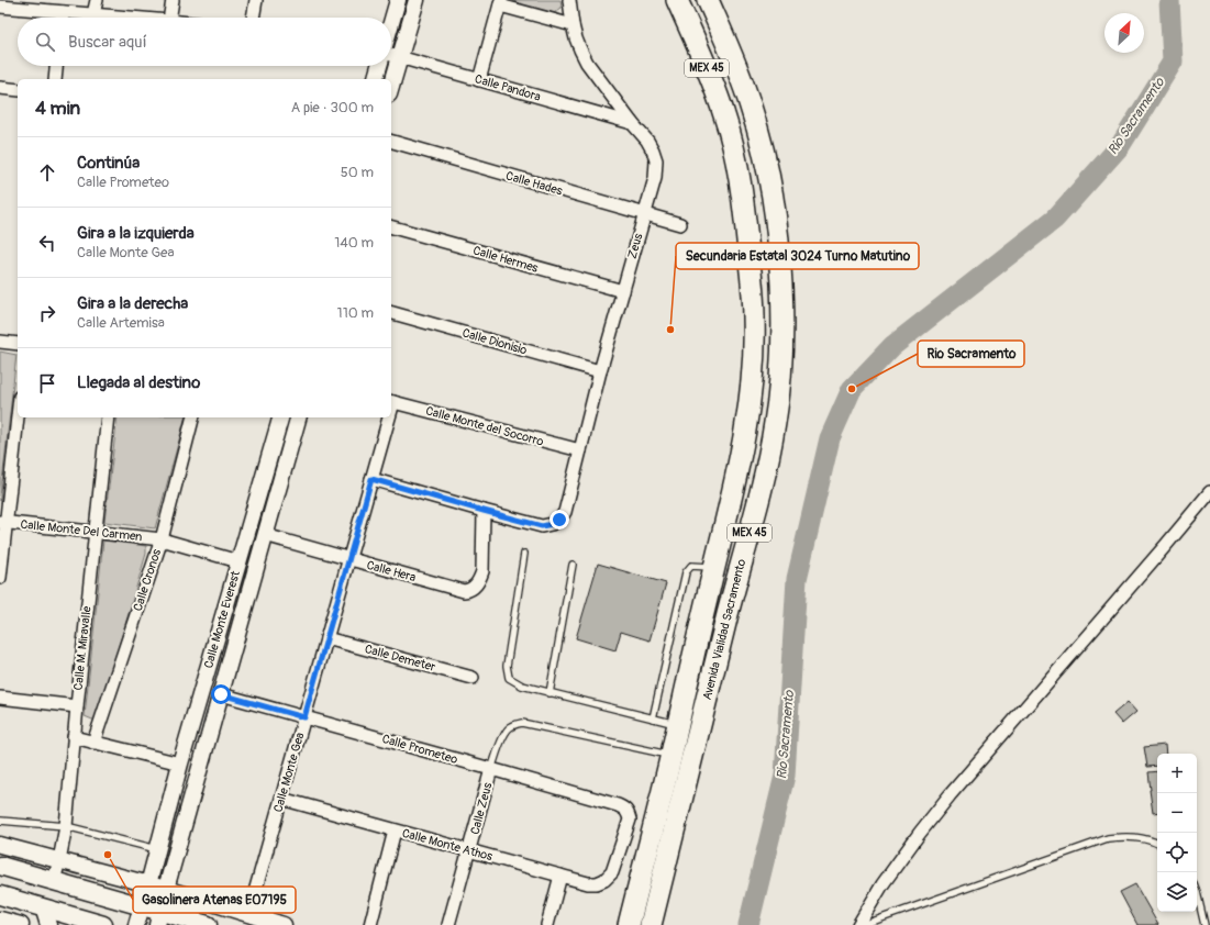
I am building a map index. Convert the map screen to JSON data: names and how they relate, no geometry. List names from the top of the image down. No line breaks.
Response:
{"streets":{"highway":["MEX 45","Avenida Vialidad Sacramento"],"street":["Calle Pandora","Calle Hades","Zeus","Calle Hermes","Calle Dionisio","Calle Monte del Socorro","Calle Monte Del Carmen","Calle Hera","Calle Cronos","Calle Monte Everest","Calle M. Miravalle","Calle Demeter","Calle Prometeo","Calle Monte Gea","Calle Zeus","Calle Monte Athos"]},"crossings":[["Calle Pandora","Zeus"],["Calle Hades","Zeus"],["Zeus","Calle Hermes"],["Zeus","Calle Dionisio"],["Zeus","Calle Monte del Socorro"],["Zeus","Calle Hera"],["Calle Monte Del Carmen","Calle Cronos"],["Calle Monte Del Carmen","Calle Monte Everest"],["Calle Monte Del Carmen","Calle M. Miravalle"],["Calle Hera","Calle Monte Everest"],["Calle Hera","Calle Monte Gea"],["Calle Monte Everest","Calle Prometeo"],["Calle Demeter","Calle Monte Gea"],["Calle Prometeo","Calle Monte Gea"],["Calle Prometeo","Calle Zeus"],["Calle Prometeo","Calle Monte Athos"],["Calle Monte Gea","Calle Monte Athos"],["Calle Zeus","Calle Monte Athos"]],"water":["Rio Sacramento"],"places":["Secundaria Estatal 3024 Turno Matutino","Rio Sacramento","Gasolinera Atenas E07195"],"north":"top right","page":{"search":"Buscar aquí","heading":["4 min","A pie · 300 m"],"list":[["Continúa","Calle Prometeo","50 m"],["Gira a la izquierda","Calle Monte Gea","140 m"],["Gira a la derecha","Calle Artemisa","110 m"],"Llegada al destino"],"map_buttons":["+","−"]}}
